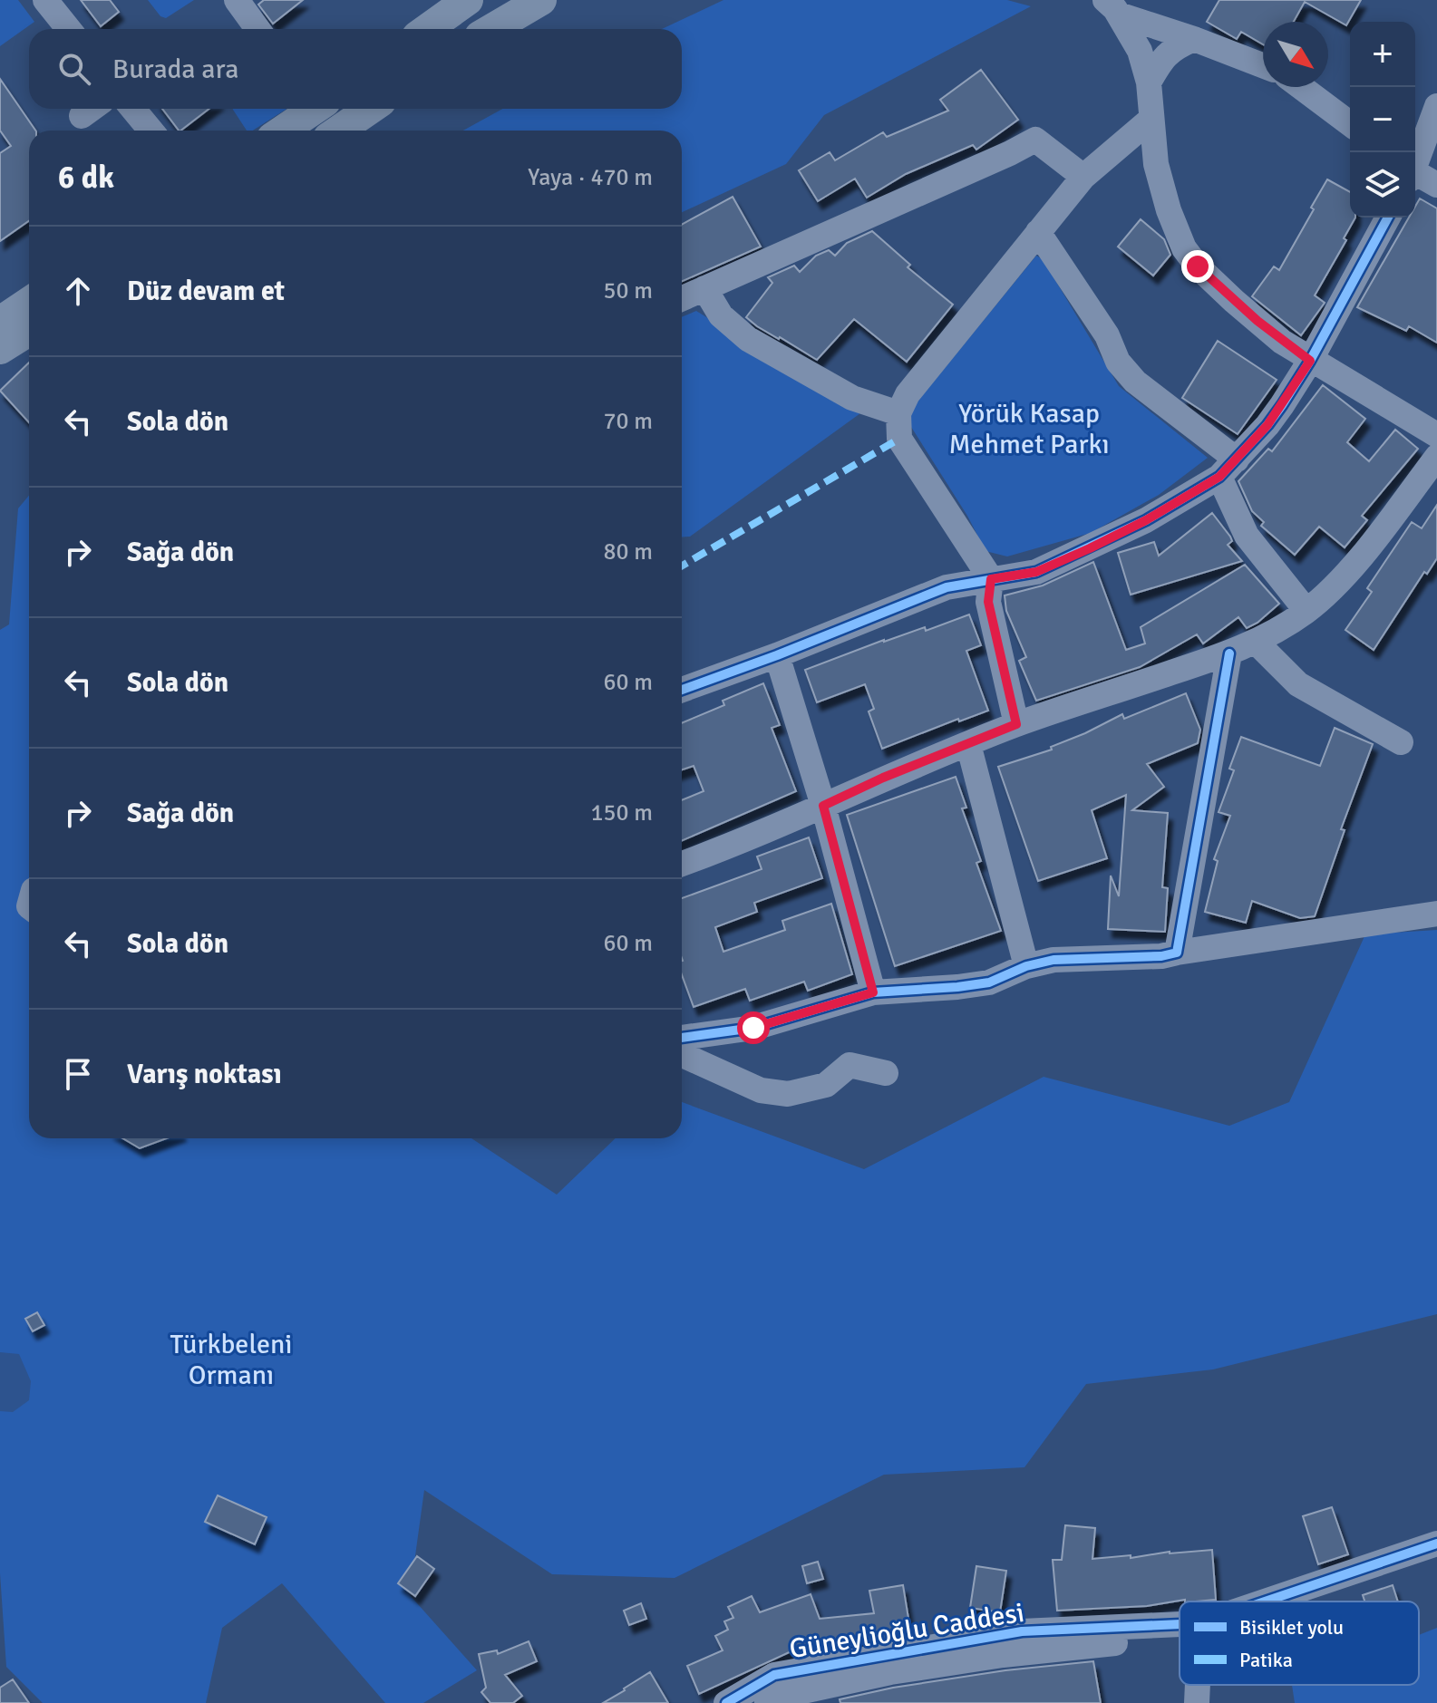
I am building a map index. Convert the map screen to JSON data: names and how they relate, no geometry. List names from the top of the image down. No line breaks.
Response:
{"streets":{"street":["Güneylioğlu Caddesi"]},"parks":["Yörük Kasap Mehmet Parkı","Türkbeleni Ormanı"],"legend":["Bisiklet yolu","Patika"],"north":"bottom right","page":{"map_buttons":["+","−"],"search":"Burada ara","heading":["6 dk","Yaya · 470 m"],"list":[["Düz devam et","50 m"],["Sola dön","70 m"],["Sağa dön","80 m"],["Sola dön","60 m"],["Sağa dön","150 m"],["Sola dön","60 m"],"Varış noktası"]}}
